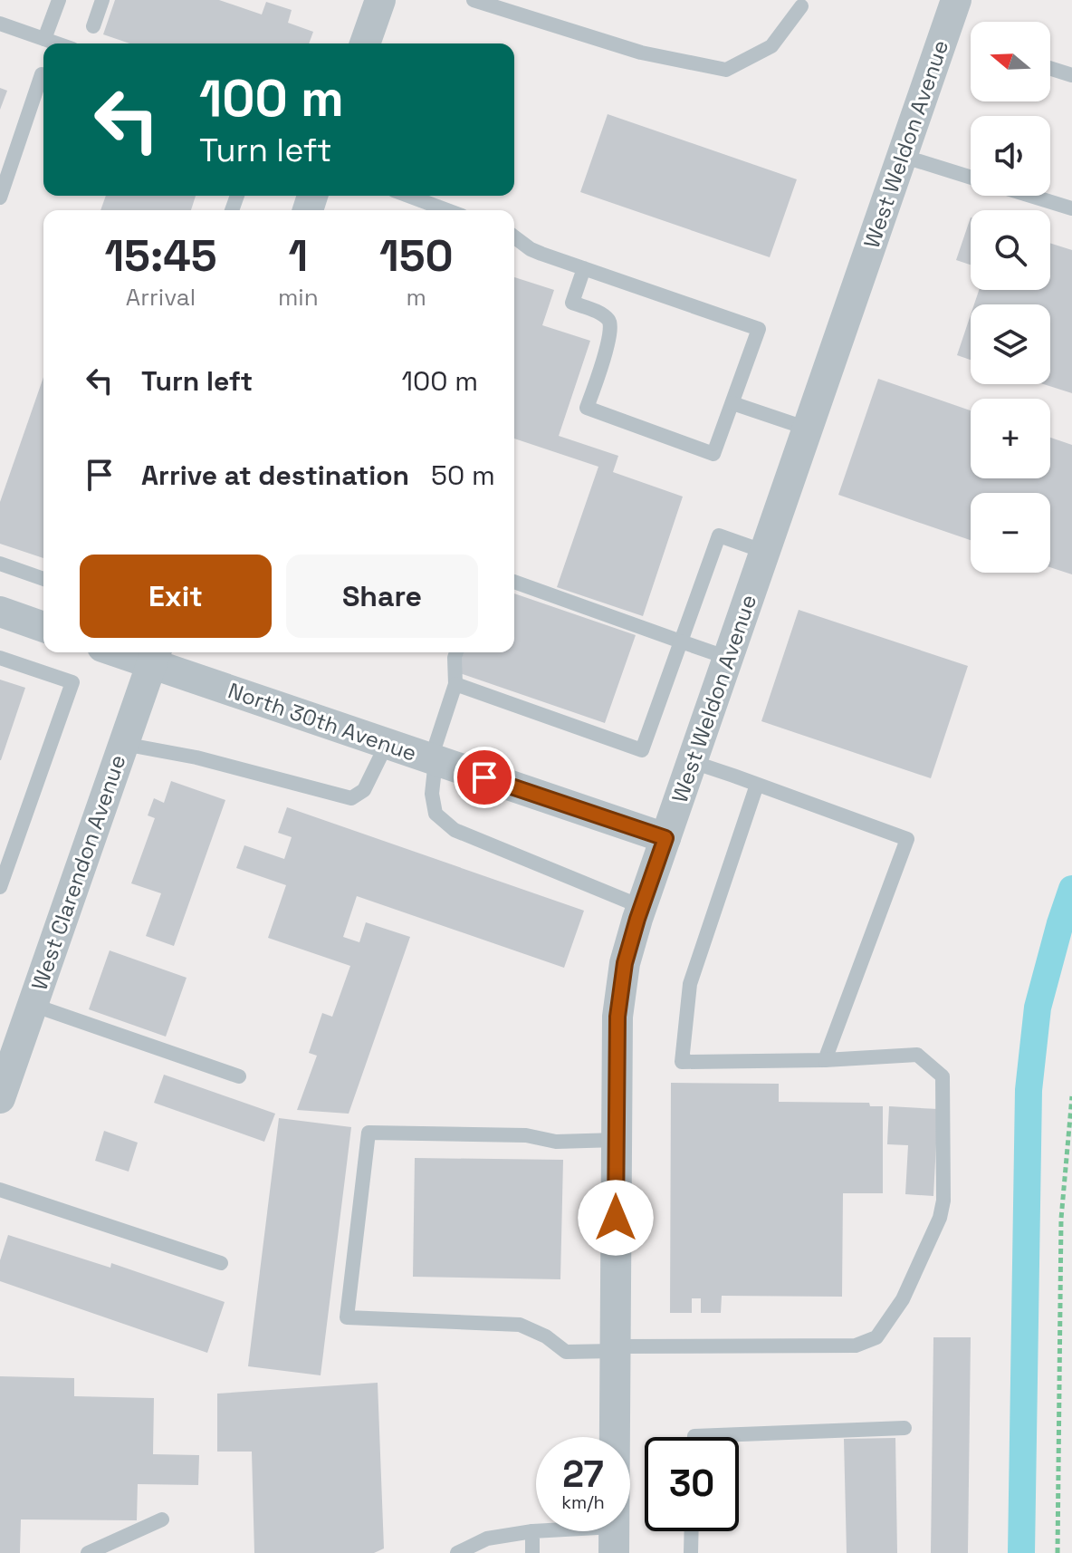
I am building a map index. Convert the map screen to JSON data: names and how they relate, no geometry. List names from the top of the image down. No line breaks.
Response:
{"streets":{"street":["West Weldon Avenue","North 30th Avenue","West Clarendon Avenue"]},"crossings":[["West Weldon Avenue","North 30th Avenue"],["North 30th Avenue","West Clarendon Avenue"]],"north":"left","page":{"map_buttons":["+","−"],"turn":["100 m","Turn left"],"eta":["15:45","Arrival","1","min","150","m"],"list":[{"name":"Turn left","value":"100 m"},{"name":"Arrive at destination","value":"50 m"}],"buttons":["Exit","Share"],"speed":"27 km/h","limit":"30"}}
